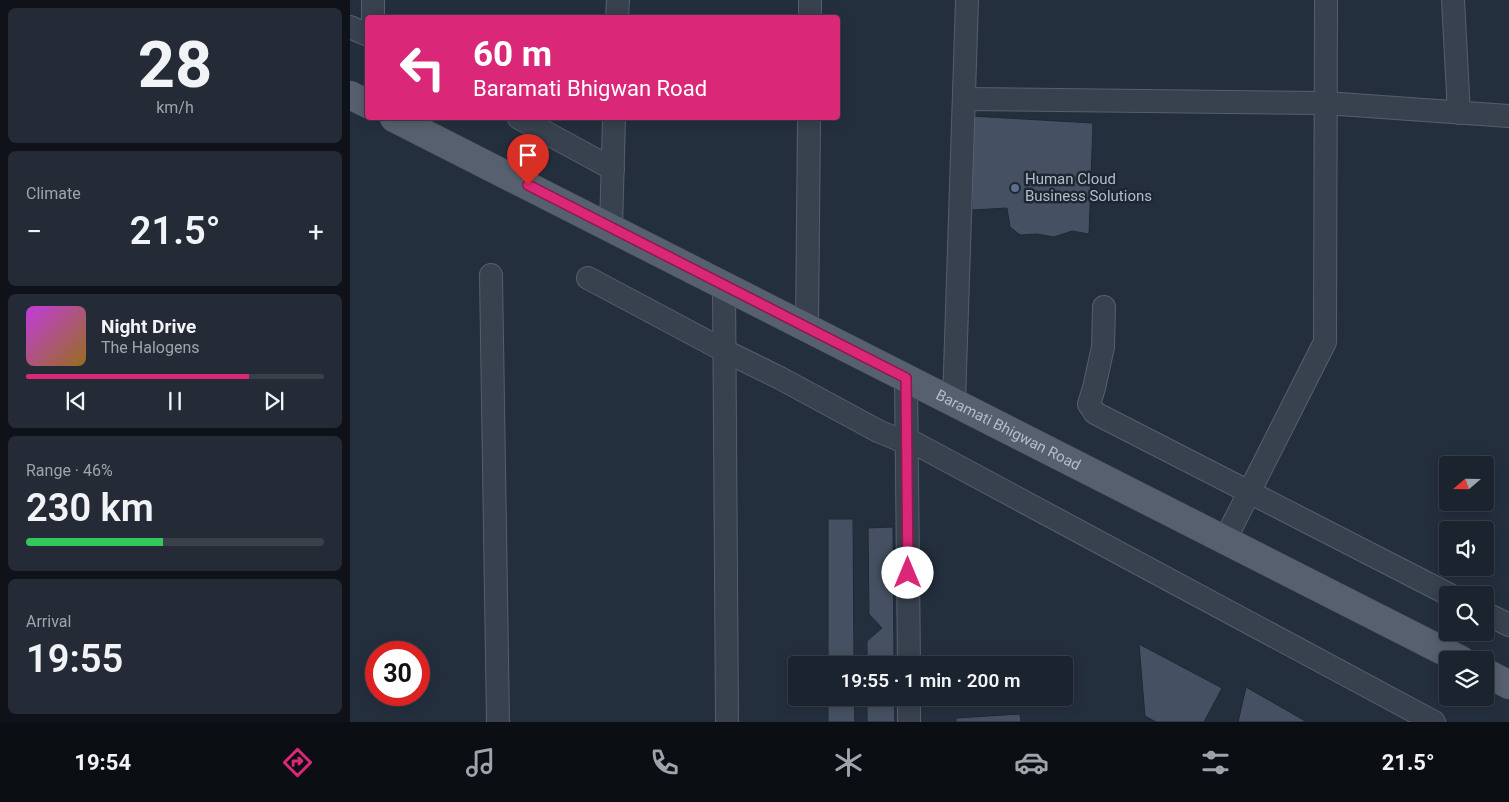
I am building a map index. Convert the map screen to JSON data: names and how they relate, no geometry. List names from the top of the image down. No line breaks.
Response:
{"streets":{"main road":["Baramati Bhigwan Road"]},"places":["Human Cloud Business Solutions"],"north":"left","page":{"tile":[["28","km/h"],"Climate",["Range · 46%","230 km"],["Arrival","19:55"]],"turn":["60 m","Baramati Bhigwan Road"],"heat":["−","21.5°","+"],"song":["Night Drive","The Halogens"],"limit":"30","trip":"19:55 · 1 min · 200 m","tabs":["19:54","21.5°"]}}
